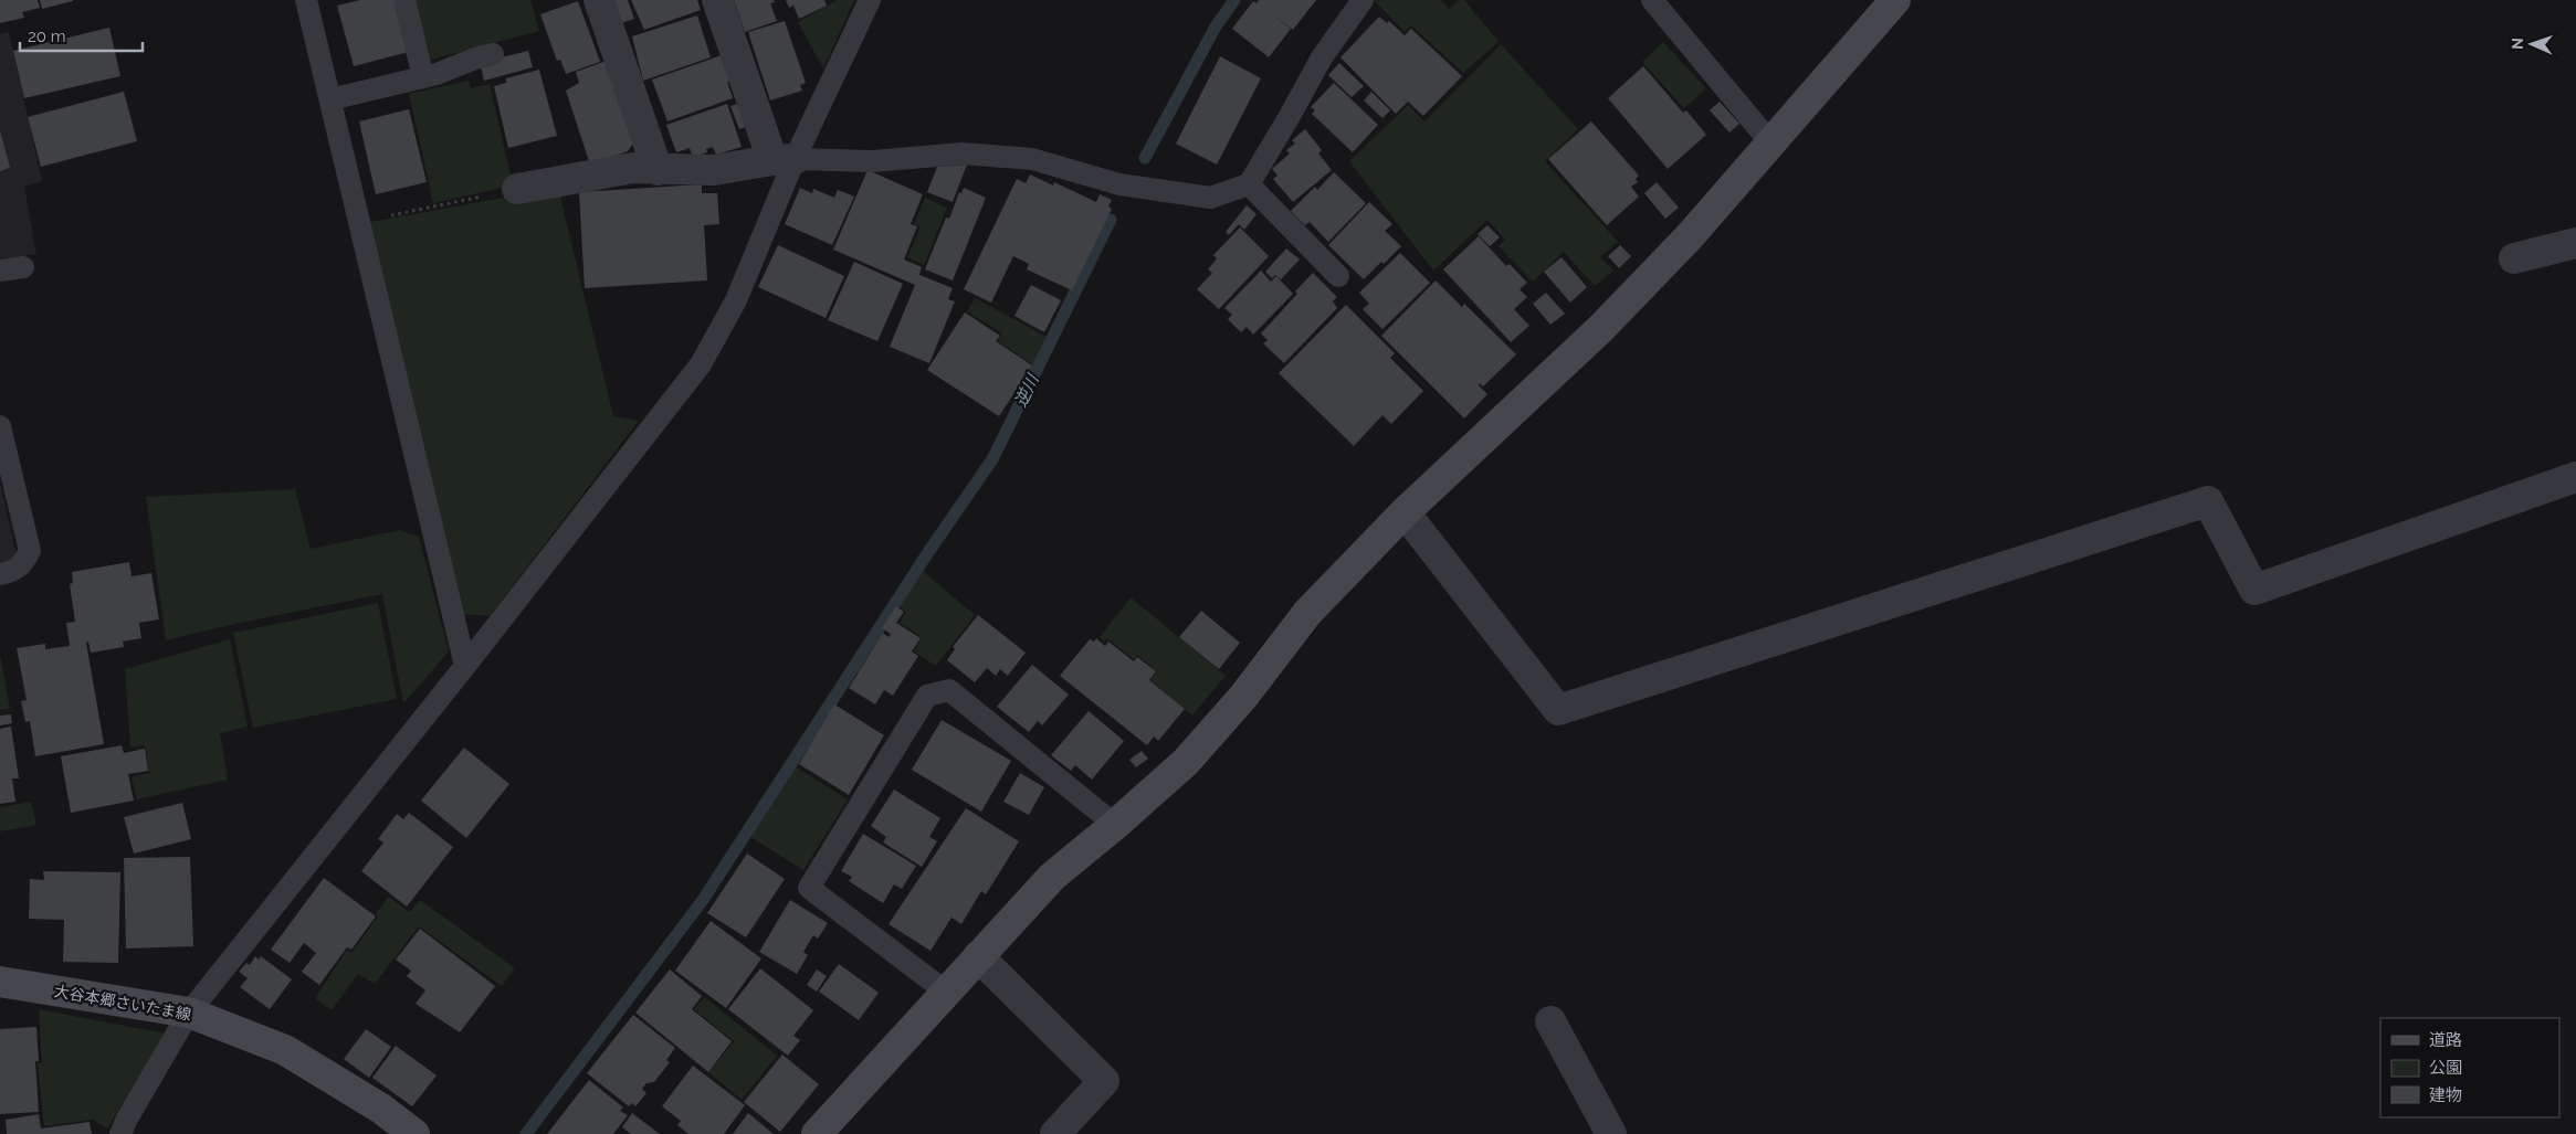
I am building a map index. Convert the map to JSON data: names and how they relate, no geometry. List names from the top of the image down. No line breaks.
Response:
{"streets":{"street":["大谷本郷さいたま線"]},"water":["逆川"],"legend":["道路","公園","建物"],"scale_bar":"20 m","north":"left"}
